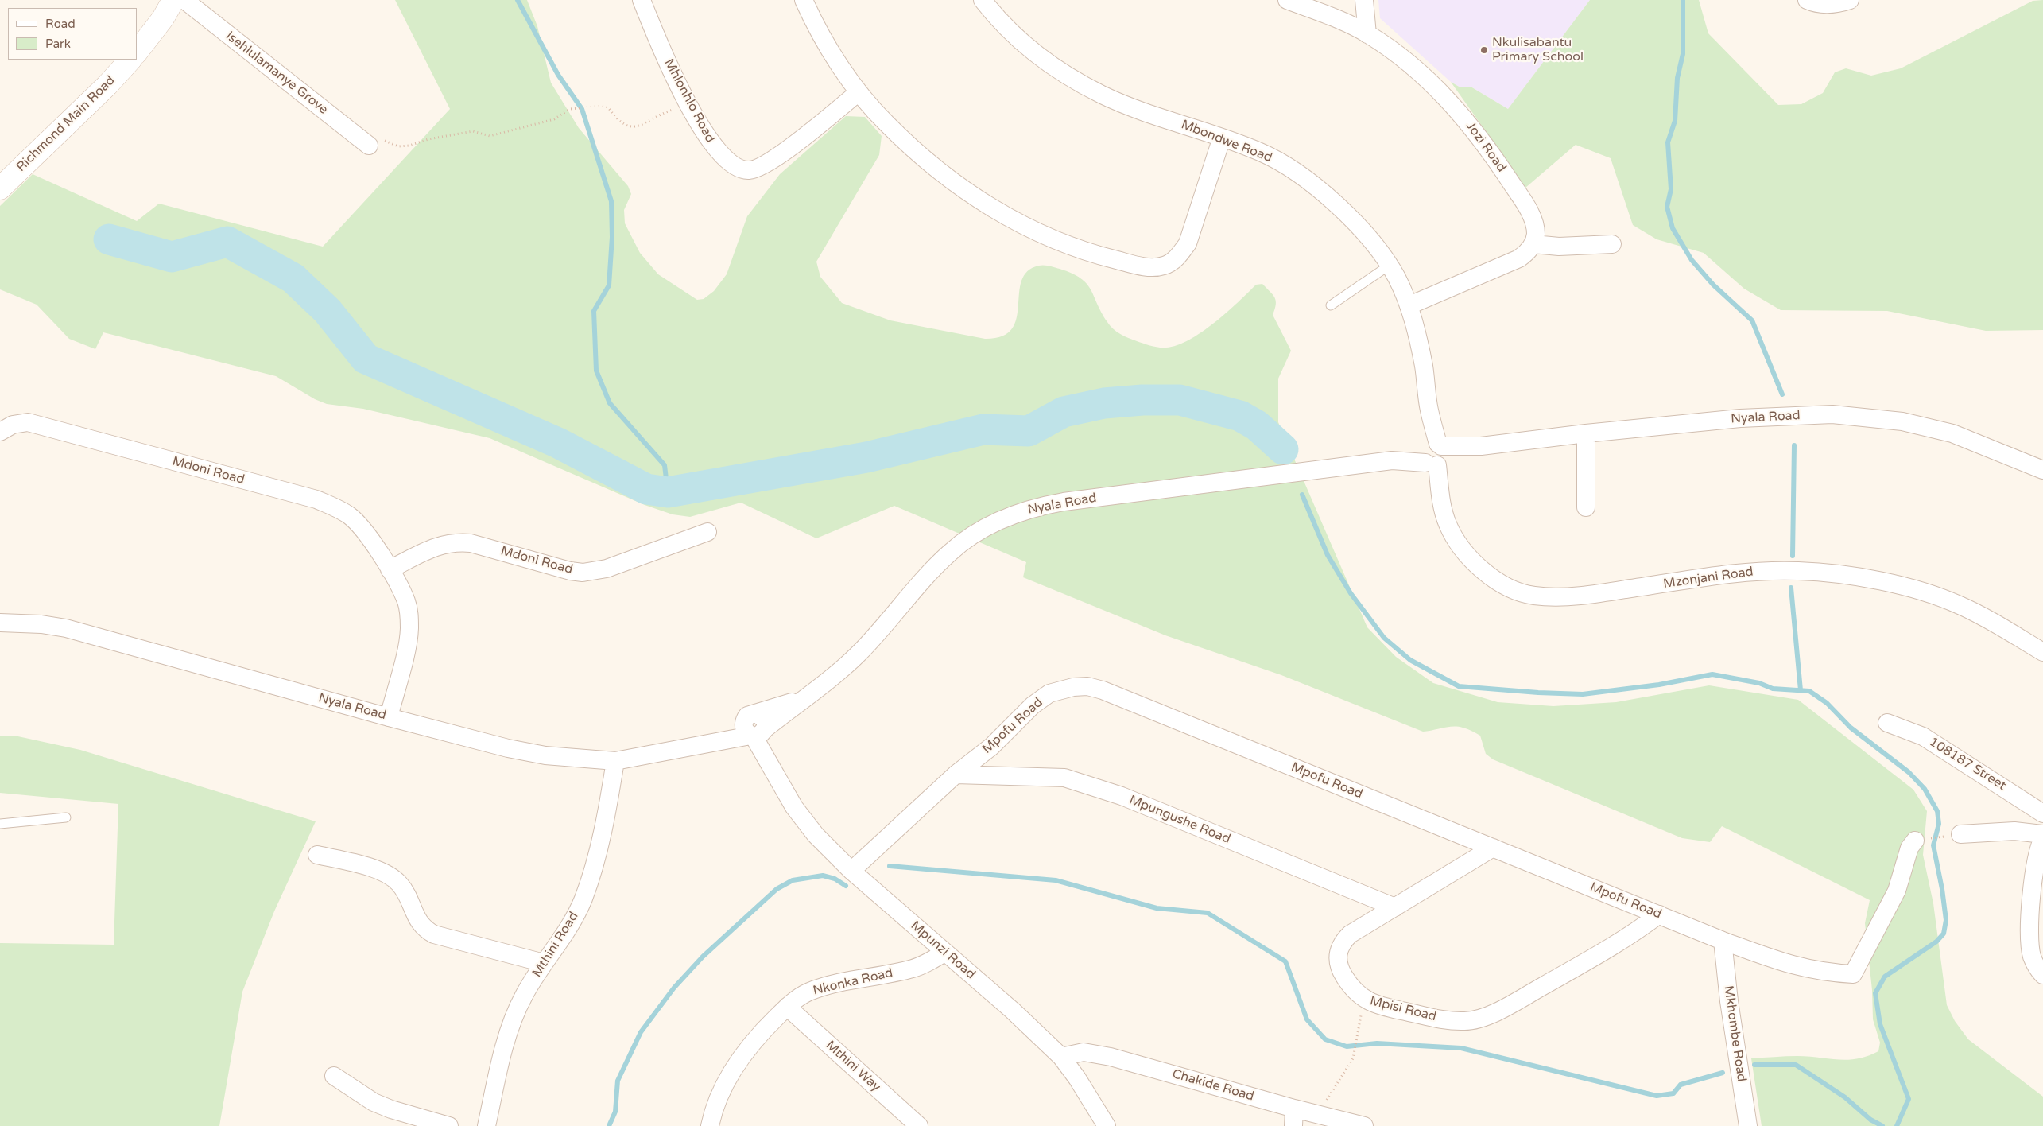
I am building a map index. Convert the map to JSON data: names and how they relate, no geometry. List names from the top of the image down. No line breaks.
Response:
{"streets":{"main road":["Richmond Main Road"],"street":["Isehlulamanye Grove","Mhlonhlo Road","Mbondwe Road","Jozi Road","Nyala Road","Mdoni Road","Mzonjani Road","Mpofu Road","108187 Street","Mpungushe Road","Mthini Road","Mpunzi Road","Nkonka Road","Mpisi Road","Mkhombe Road","Mthini Way","Chakide Road"]},"crossings":[["Mbondwe Road","Nyala Road"],["Mbondwe Road","Mzonjani Road"],["Nyala Road","Mdoni Road"],["Nyala Road","Mzonjani Road"],["Nyala Road","Mthini Road"],["Nyala Road","Mpunzi Road"],["Mpofu Road","Mpungushe Road"],["Mpofu Road","Mpunzi Road"],["Mpofu Road","Mpisi Road"],["Mpofu Road","Mkhombe Road"],["Mpungushe Road","Mpisi Road"],["Mpunzi Road","Nkonka Road"],["Mpunzi Road","Chakide Road"],["Nkonka Road","Mthini Way"]],"places":["Nkulisabantu Primary School"],"legend":["Road","Park"]}
